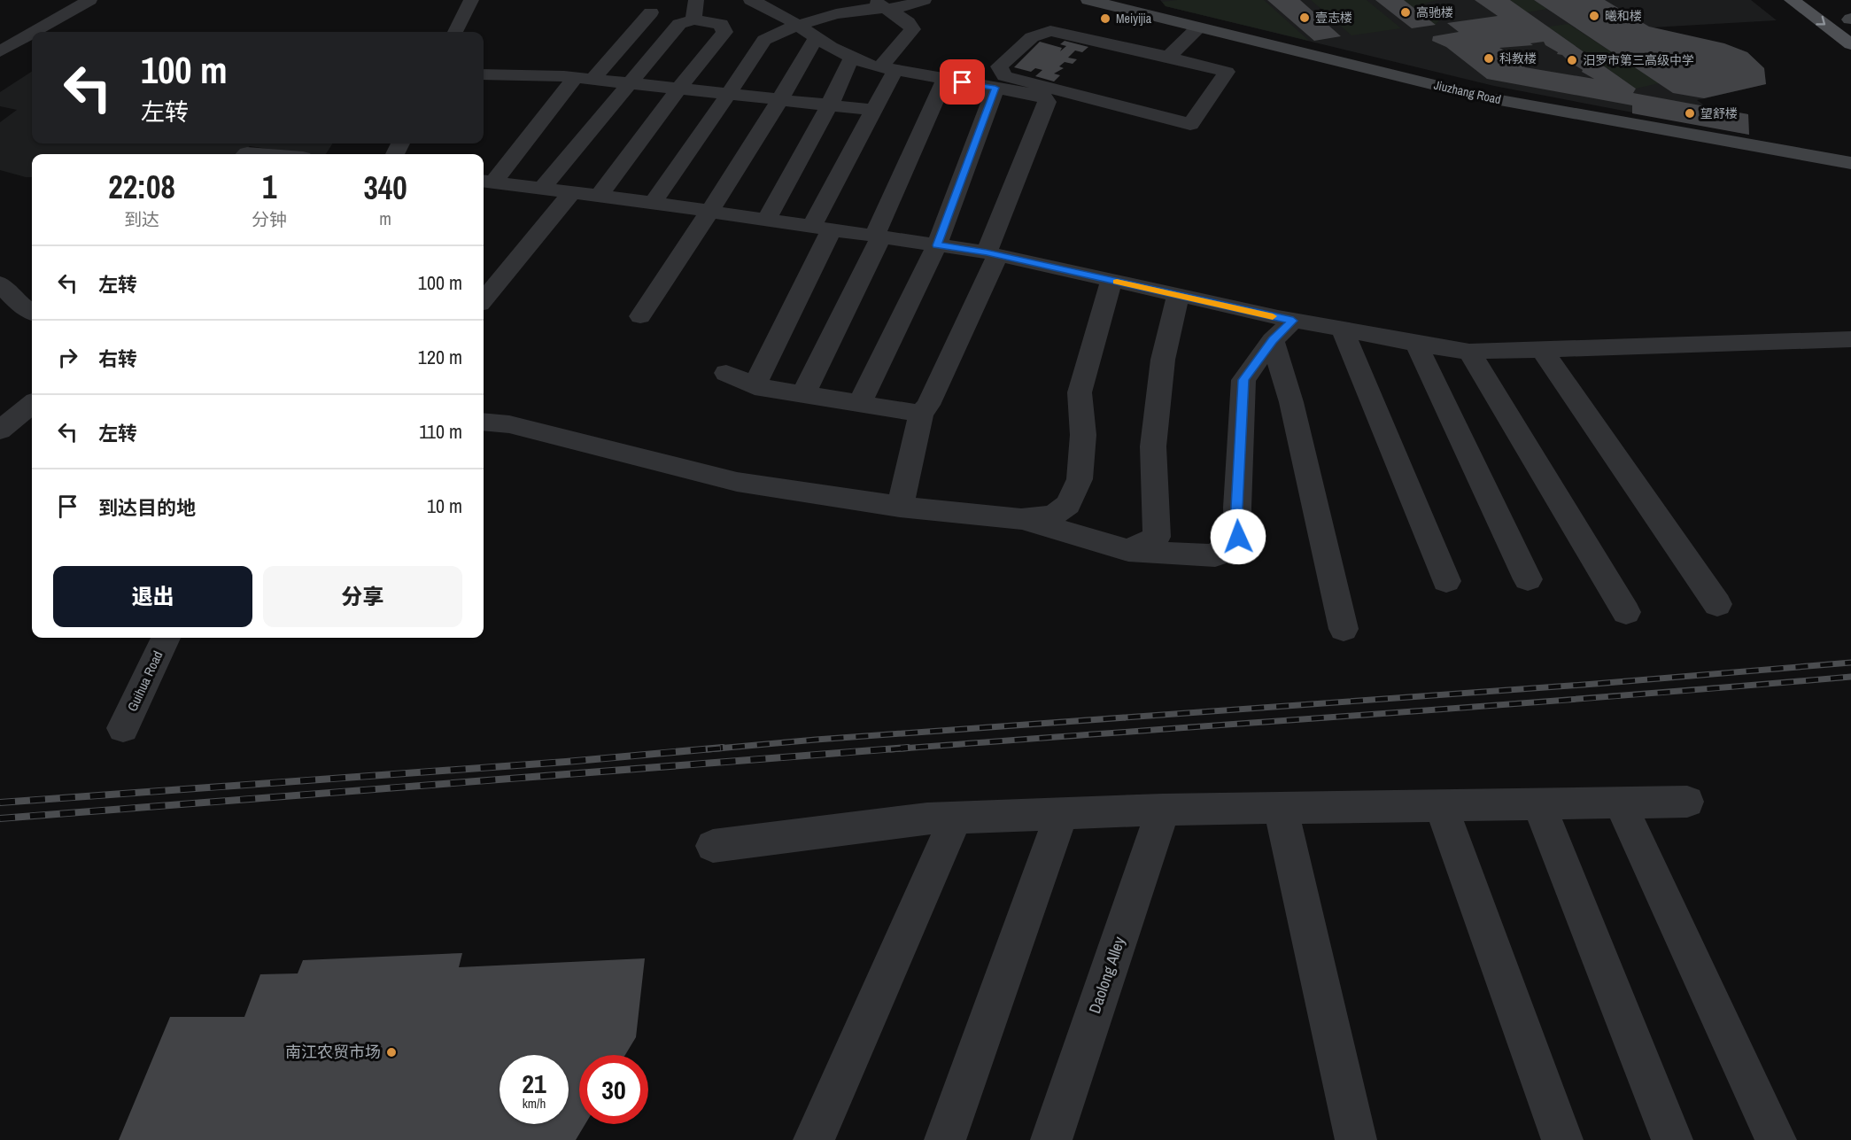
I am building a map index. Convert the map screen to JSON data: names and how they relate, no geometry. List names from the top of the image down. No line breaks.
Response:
{"streets":{"street":["Jiuzhang Road","Guihua Road","Daolong Alley"]},"places":["高驰楼","曦和楼","壹志楼","Meiyijia","科教楼","汨罗市第三高级中学","望舒楼","南江农贸市场"],"page":{"turn":["100 m","左转"],"eta":["22:08","到达","1","分钟","340","m"],"list":[{"name":"左转","value":"100 m"},{"name":"右转","value":"120 m"},{"name":"左转","value":"110 m"},{"name":"到达目的地","value":"10 m"}],"buttons":["退出","分享"],"speed":"21 km/h","limit":"30"}}
